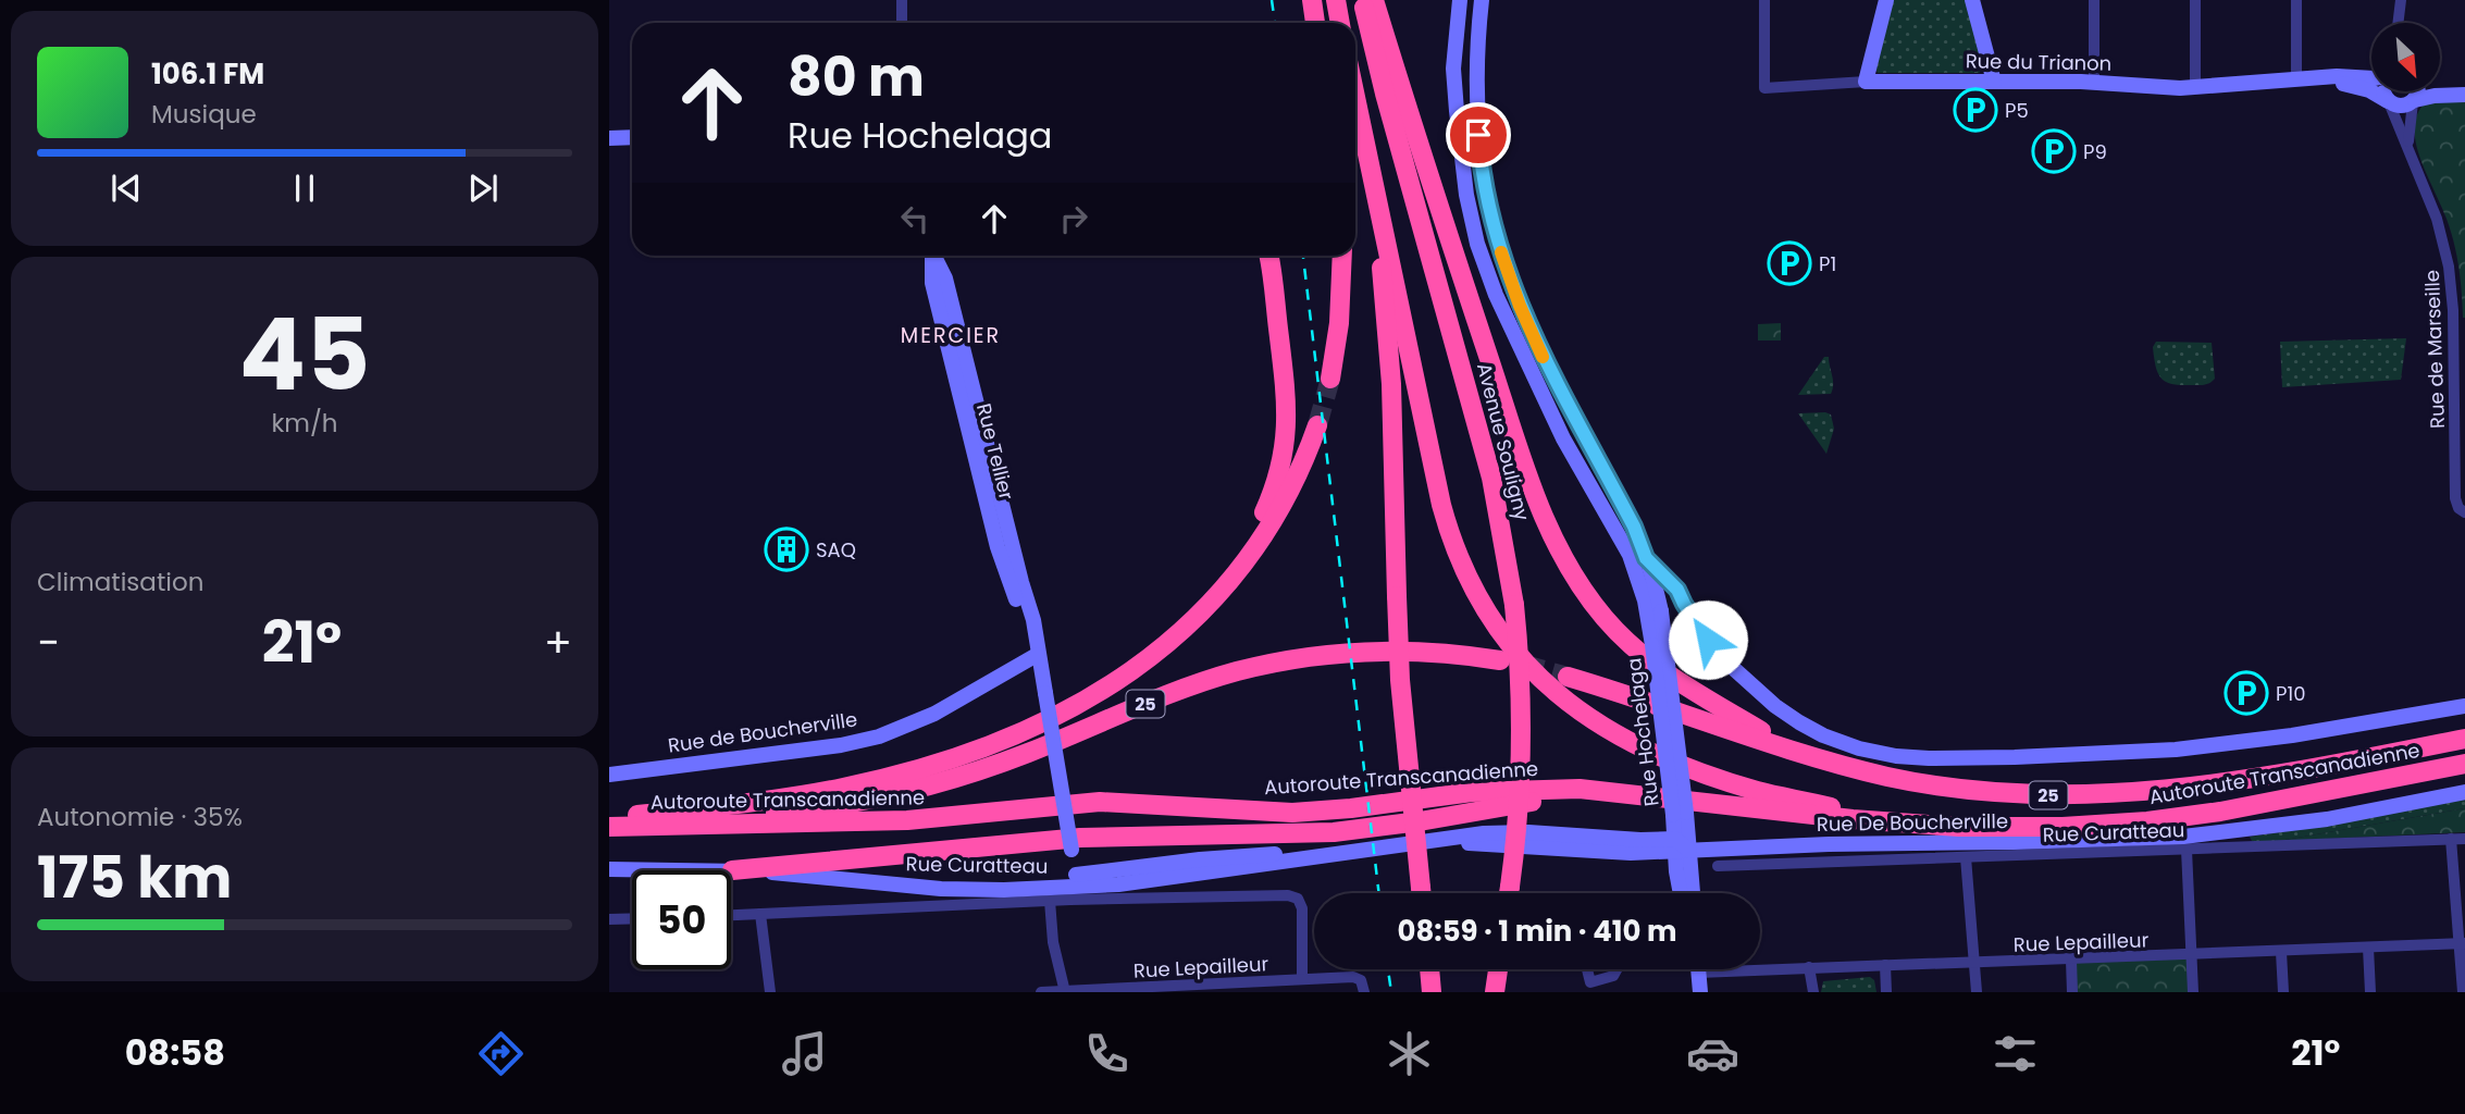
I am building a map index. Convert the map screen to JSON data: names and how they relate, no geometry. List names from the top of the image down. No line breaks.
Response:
{"streets":{"highway":["Avenue Souligny","25","Autoroute Transcanadienne"],"main road":["Rue du Trianon","Rue Tellier","Rue de Boucherville","Rue Hochelaga","Rue De Boucherville","Rue Curatteau"],"street":["Rue de Marseille","Rue Lepailleur"]},"crossings":[["Rue du Trianon","Rue de Marseille"],["Rue Tellier","Rue de Boucherville"],["Rue Tellier","Rue Curatteau"],["Rue Hochelaga","Autoroute Transcanadienne"],["Rue Hochelaga","Rue De Boucherville"],["Rue Hochelaga","Rue Curatteau"],["Rue De Boucherville","Rue Curatteau"],["Rue Curatteau","Rue Lepailleur"]],"districts":["MERCIER"],"places":{"parking":["P5","P9","P1","P10"],"building":["SAQ"]},"north":"bottom right","page":{"turn":["80 m","Rue Hochelaga"],"song":["106.1 FM","Musique"],"tile":[["45","km/h"],"Climatisation",["Autonomie · 35%","175 km"]],"heat":["−","21°","+"],"limit":"50","trip":"08:59 · 1 min · 410 m","tabs":["08:58","21°"]}}
